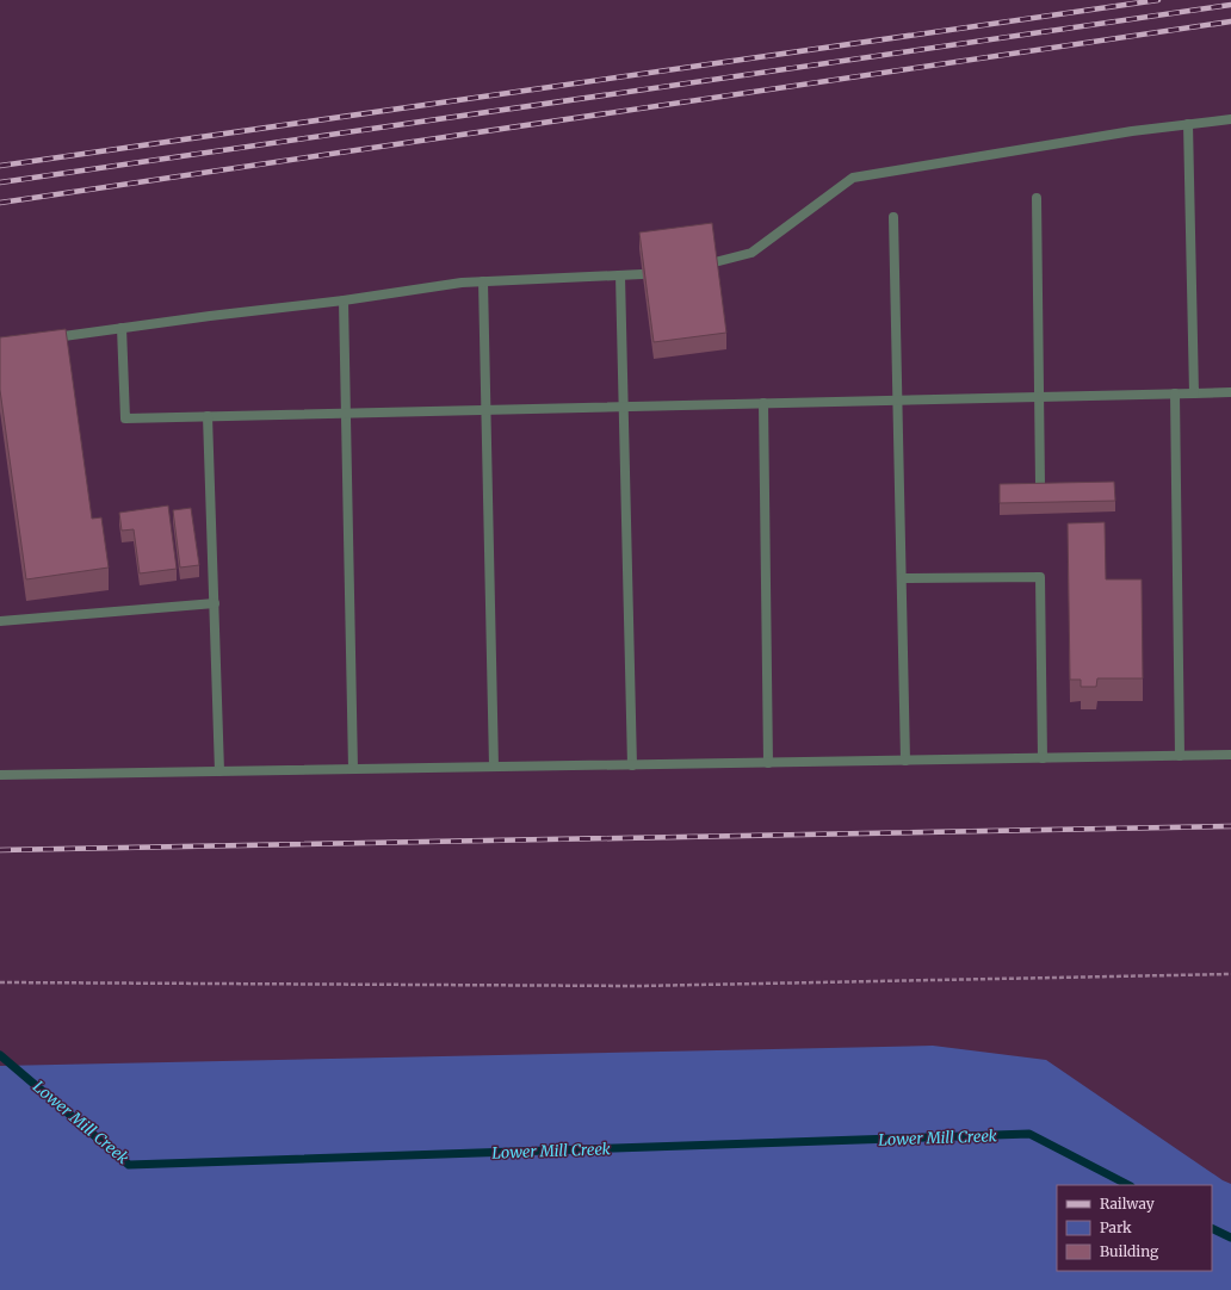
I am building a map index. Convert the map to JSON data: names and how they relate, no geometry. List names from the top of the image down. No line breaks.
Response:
{"water":["Lower Mill Creek"],"legend":["Railway","Park","Building"]}
